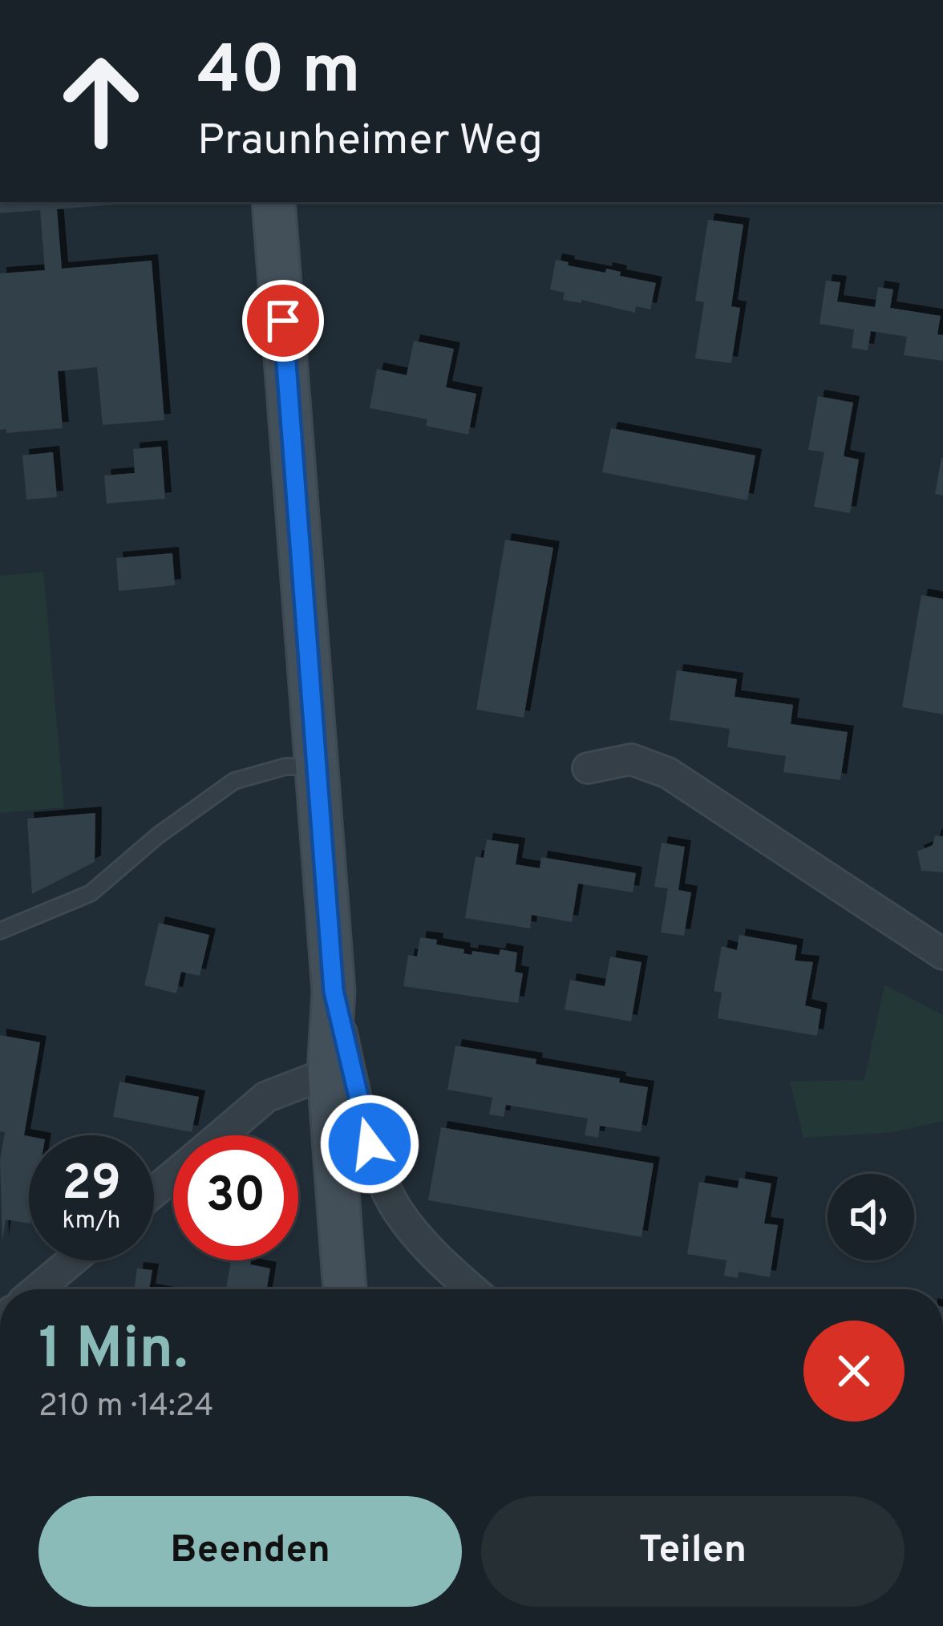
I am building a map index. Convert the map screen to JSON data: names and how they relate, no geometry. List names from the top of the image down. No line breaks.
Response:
{"page":{"turn":["40 m","Praunheimer Weg"],"speed":"29 km/h","limit":"30","heading":["1 Min.","210 m · 14:24"],"buttons":["Beenden","Teilen"]}}
